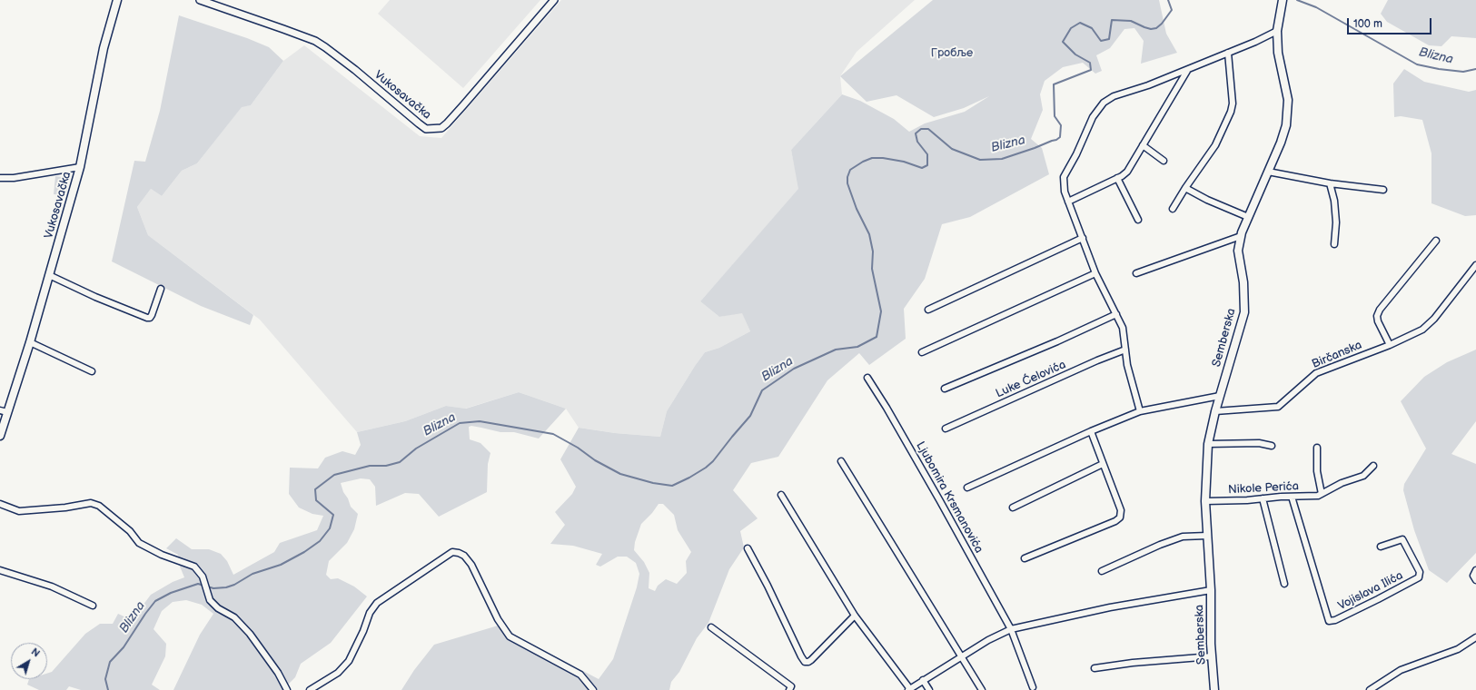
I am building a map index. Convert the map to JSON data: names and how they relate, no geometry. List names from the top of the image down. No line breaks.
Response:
{"streets":{"main road":["Vukosavačka","Semberska"],"street":["Birčanska","Luke Ćelovića","Nikole Perića","Ljubomira Krsmanovića","Vojislava Ilića"]},"crossings":[["Semberska","Birčanska"],["Semberska","Nikole Perića"],["Nikole Perića","Vojislava Ilića"]],"water":["Blizna"],"parks":["Гробље"],"scale_bar":"100 m","north":"top right"}
